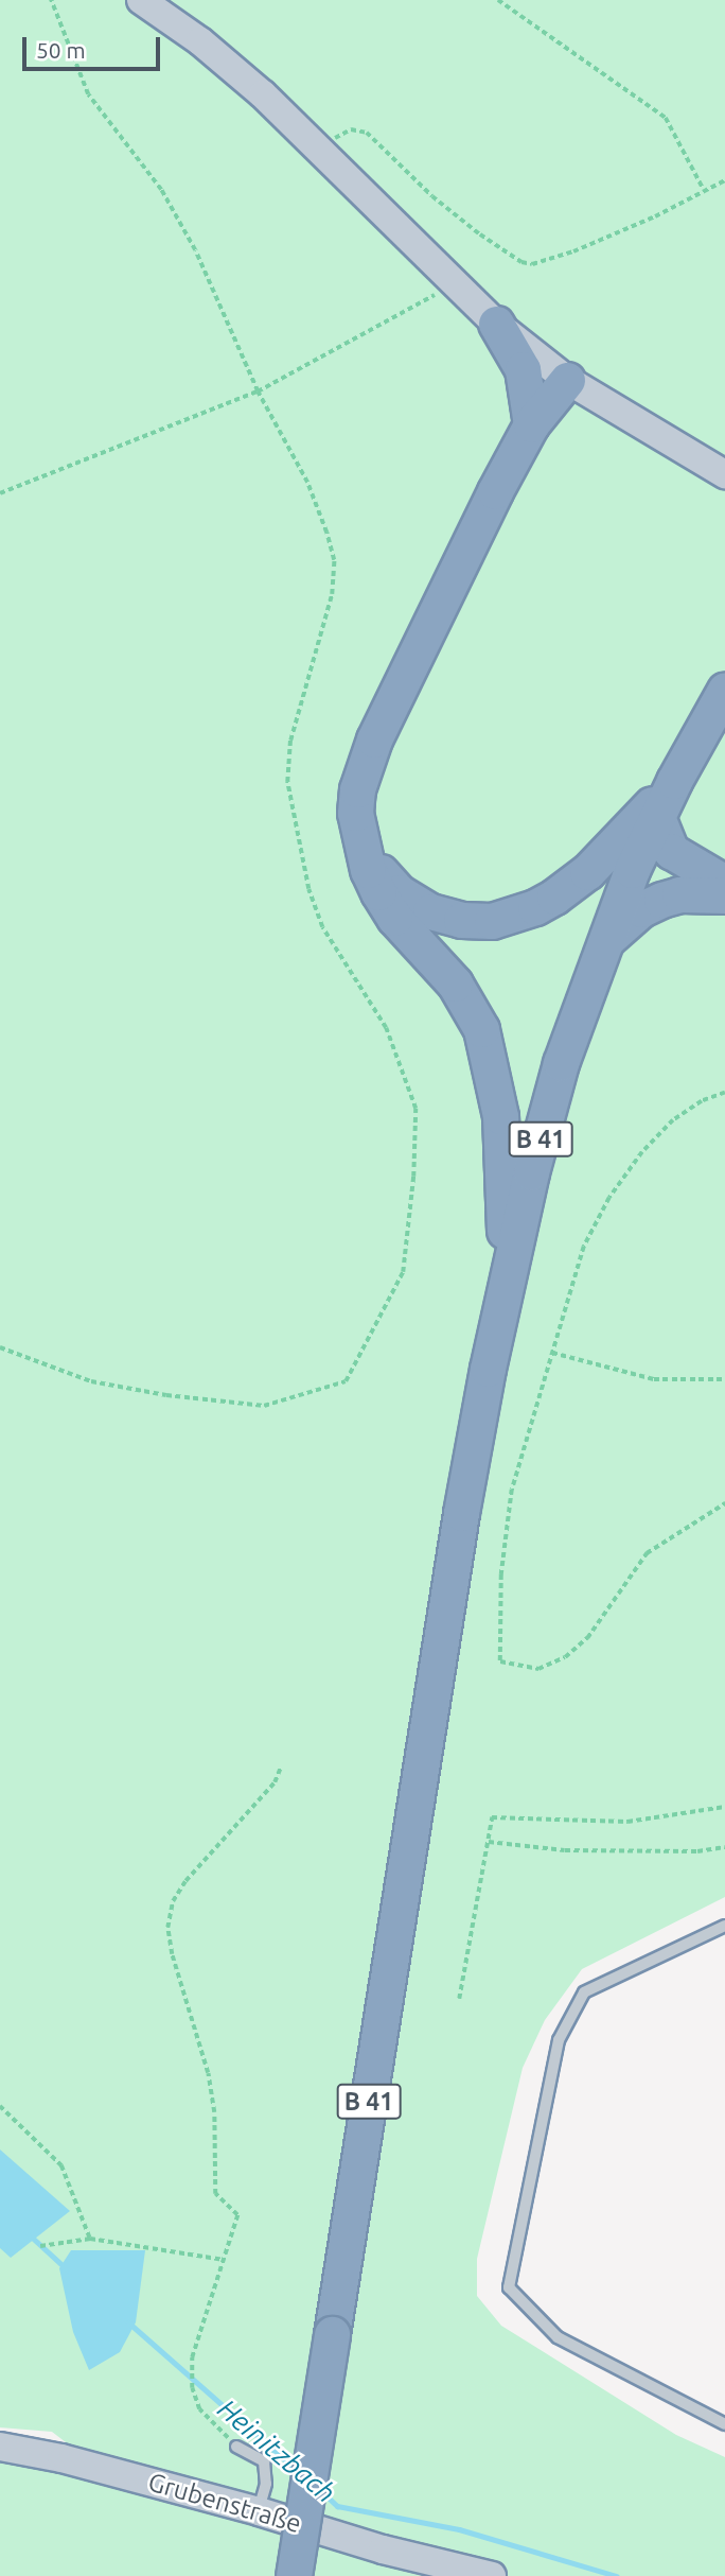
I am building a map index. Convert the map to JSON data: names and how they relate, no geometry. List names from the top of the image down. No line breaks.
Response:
{"streets":{"highway":["B 41"],"main road":["Grubenstraße"]},"water":["Heinitzbach"],"scale_bar":"50 m"}
